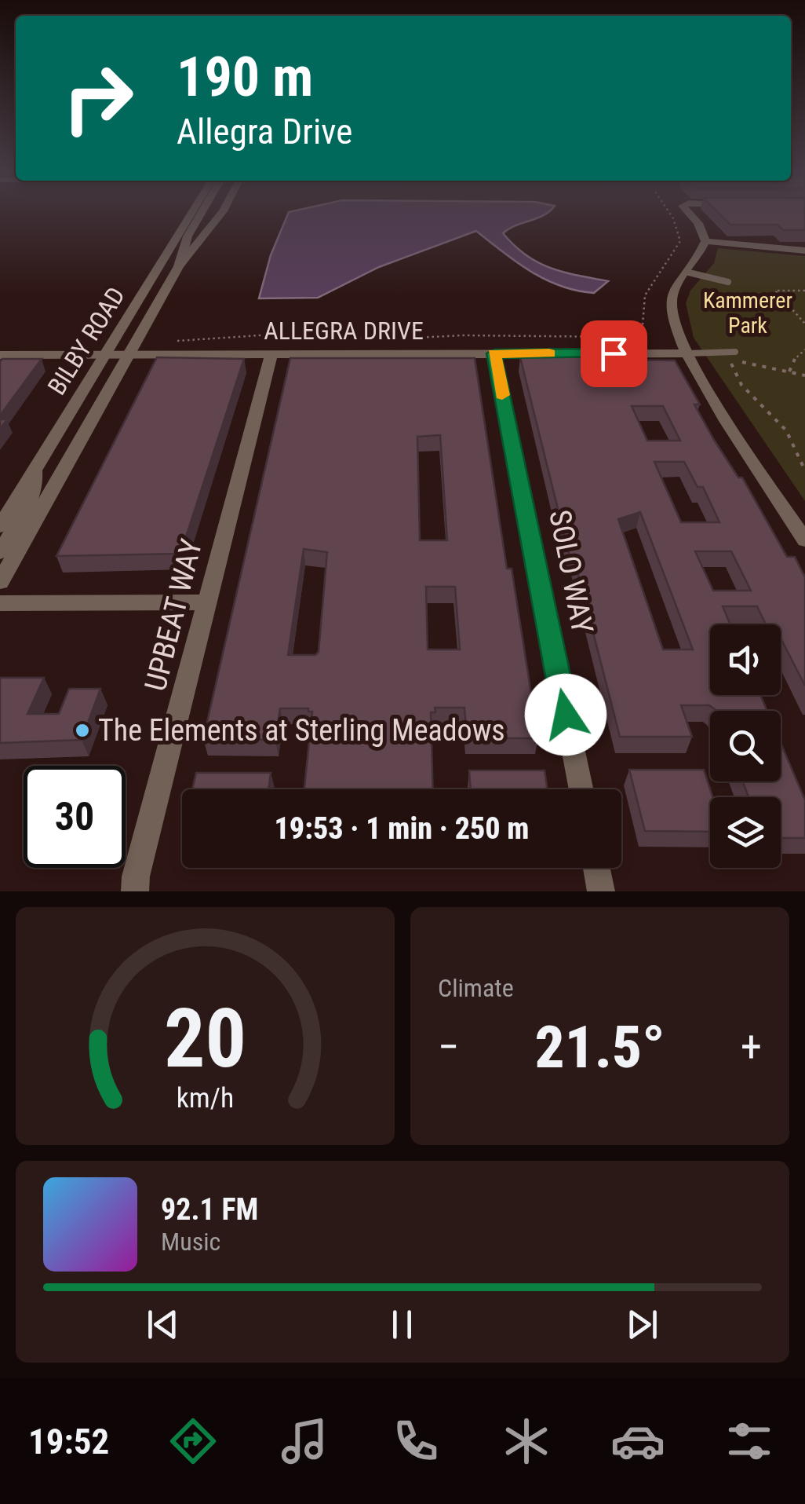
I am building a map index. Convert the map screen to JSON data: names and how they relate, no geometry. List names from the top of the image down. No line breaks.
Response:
{"streets":{"street":["ALLEGRA DRIVE","BILBY ROAD","SOLO WAY","UPBEAT WAY"]},"crossings":[["ALLEGRA DRIVE","BILBY ROAD"],["ALLEGRA DRIVE","SOLO WAY"],["ALLEGRA DRIVE","UPBEAT WAY"]],"parks":["Kammerer Park"],"places":["The Elements at Sterling Meadows"],"page":{"turn":["190 m","Allegra Drive"],"limit":"30","trip":"19:53 · 1 min · 250 m","tile":"Climate","heat":["−","21.5°","+"],"song":["92.1 FM","Music"],"tabs":"19:52","gauge":["20","km/h"]}}
